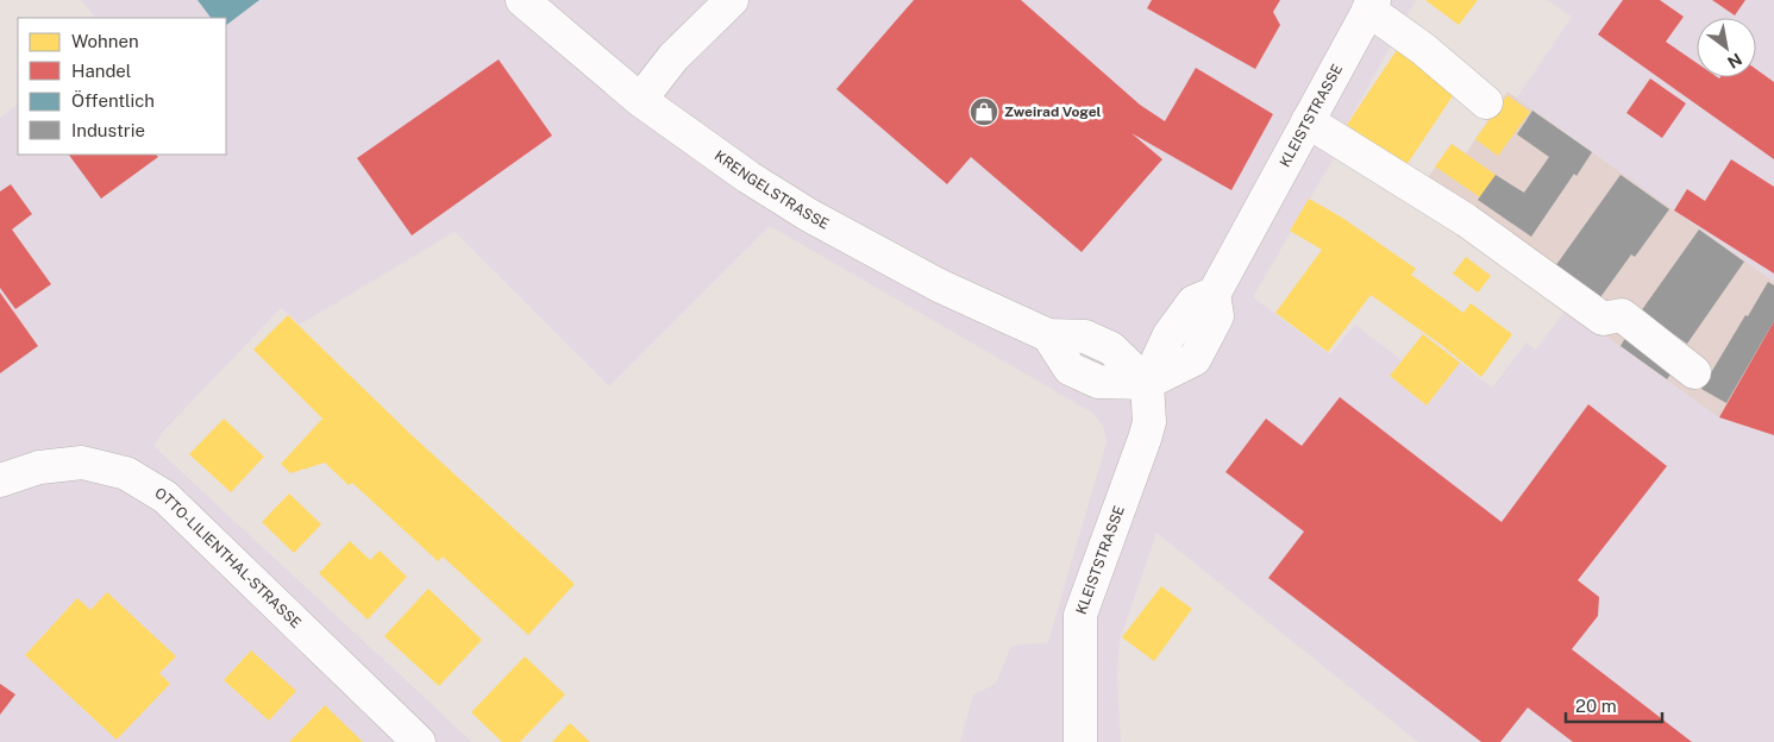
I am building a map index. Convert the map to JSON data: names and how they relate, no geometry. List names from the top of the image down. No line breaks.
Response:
{"streets":{"street":["KLEISTSTRASSE","KRENGELSTRASSE","OTTO-LILIENTHAL-STRASSE"]},"crossings":[["KLEISTSTRASSE","KRENGELSTRASSE"]],"places":{"shop":["Zweirad Vogel"]},"legend":["Wohnen","Handel","Öffentlich","Industrie"],"scale_bar":"20 m","north":"bottom right"}
